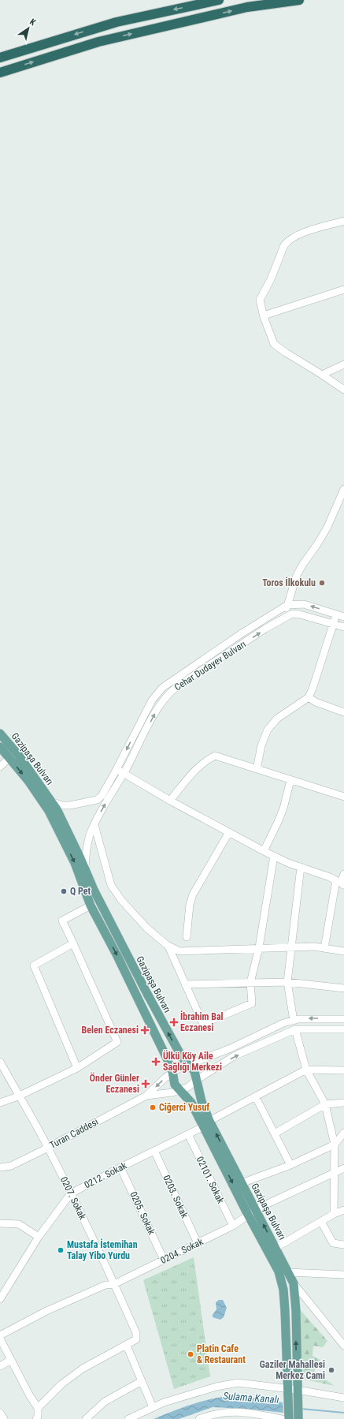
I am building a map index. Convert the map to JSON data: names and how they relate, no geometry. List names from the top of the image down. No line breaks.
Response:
{"streets":{"main road":["Gazipaşa Bulvarı"],"street":["Cehar Dudayev Bulvarı","Turan Caddesi","0212. Sokak","02101. Sokak","0203. Sokak","0207. Sokak","0205. Sokak","0204. Sokak"]},"crossings":[["Cehar Dudayev Bulvarı","Gazipaşa Bulvarı"],["Gazipaşa Bulvarı","0212. Sokak"],["Gazipaşa Bulvarı","0204. Sokak"],["Turan Caddesi","0207. Sokak"],["0212. Sokak","02101. Sokak"],["0212. Sokak","0203. Sokak"],["0212. Sokak","0207. Sokak"],["0212. Sokak","0205. Sokak"],["02101. Sokak","0204. Sokak"],["0203. Sokak","0204. Sokak"],["0207. Sokak","0204. Sokak"],["0205. Sokak","0204. Sokak"]],"water":["Sulama Kanalı"],"places":{"other":["Toros İlkokulu","Q Pet","Ciğerci Yusuf","Mustafa İstemihan Talay Yibo Yurdu","Platin Cafe & Restaurant","Gaziler Mahallesi Merkez Cami"],"health":["İbrahim Bal Eczanesi","Belen Eczanesi","Ülkü Köy Aile Sağlığı Merkezi","Önder Günler Eczanesi"]},"north":"top right"}
